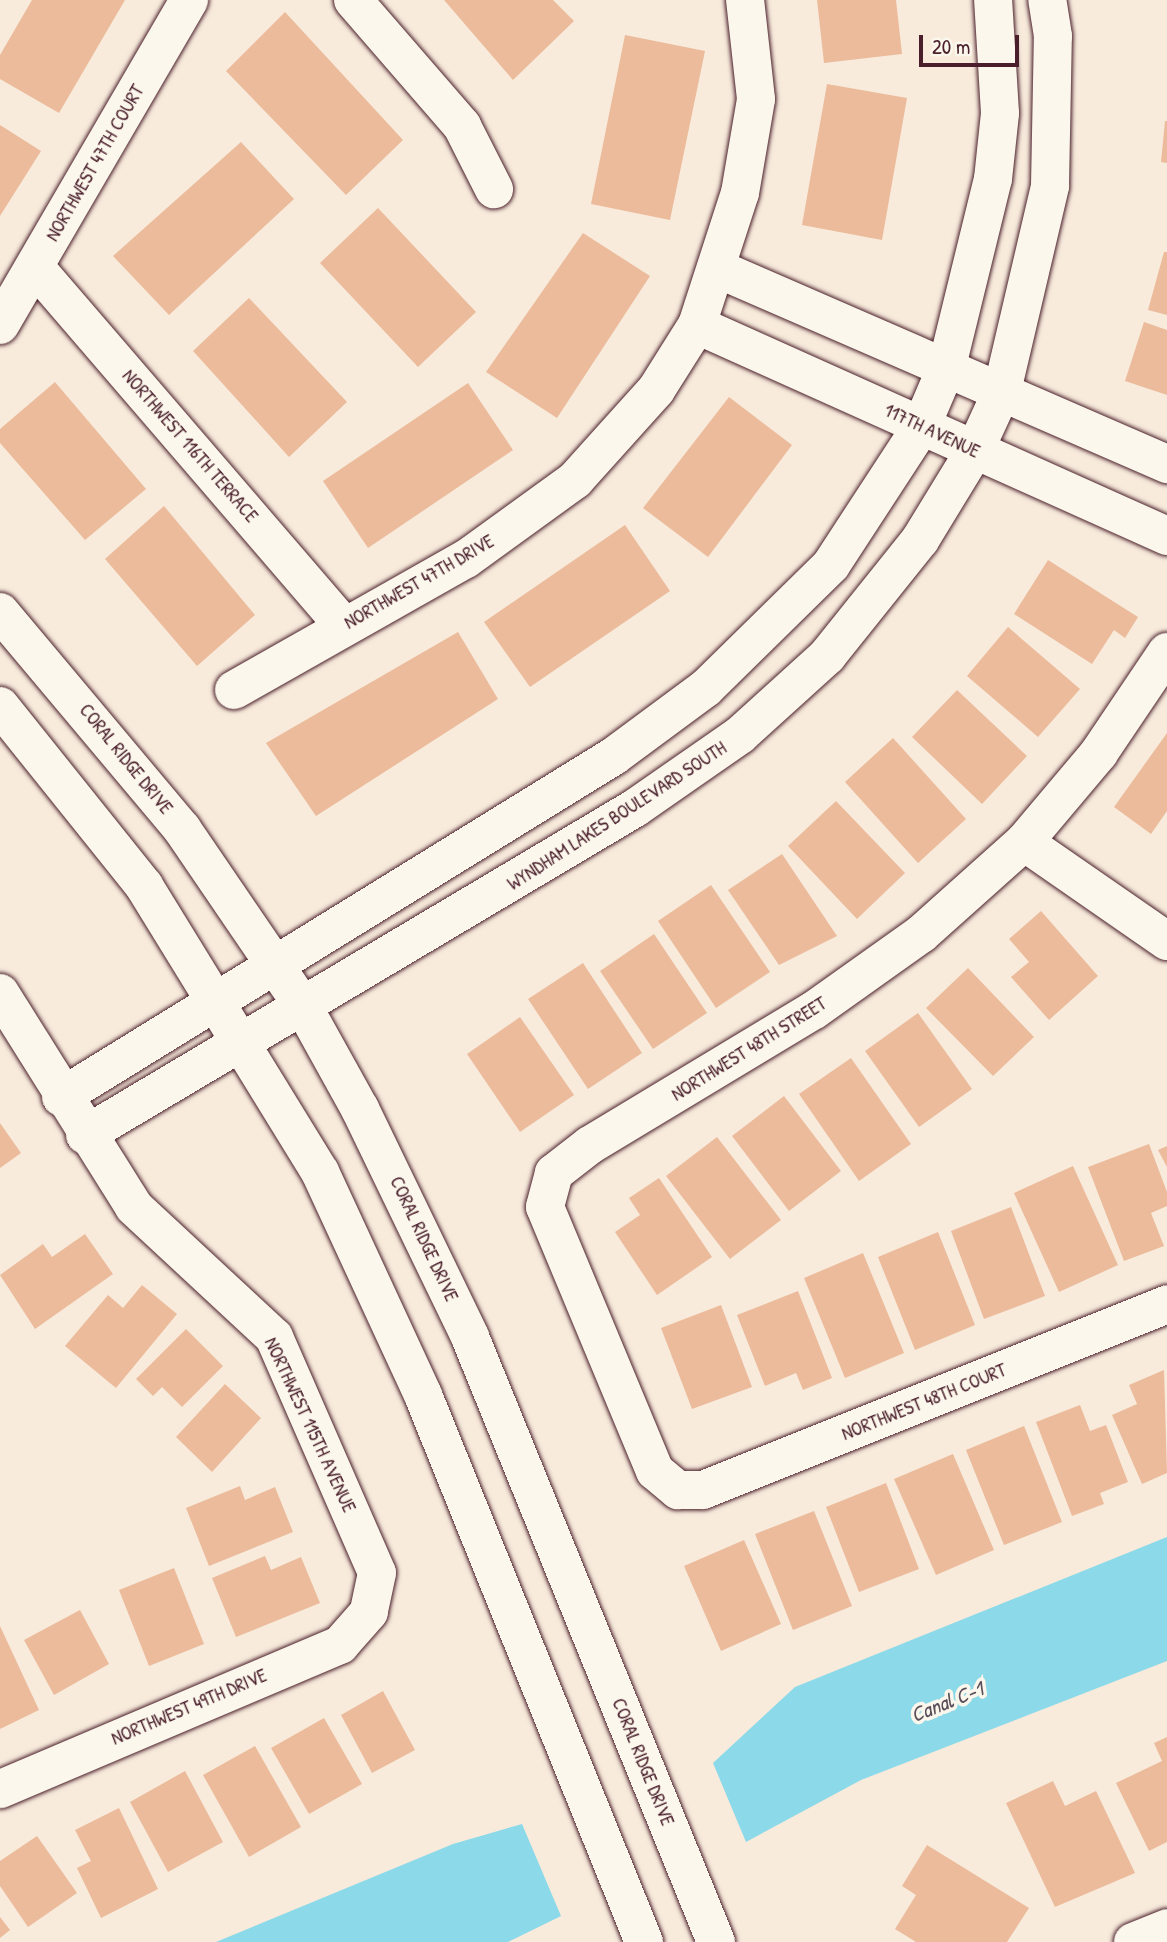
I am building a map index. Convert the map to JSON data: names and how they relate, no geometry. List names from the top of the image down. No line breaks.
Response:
{"streets":{"street":["NORTHWEST 47TH COURT","117TH AVENUE","NORTHWEST 116TH TERRACE","NORTHWEST 47TH DRIVE","CORAL RIDGE DRIVE","WYNDHAM LAKES BOULEVARD SOUTH","NORTHWEST 48TH STREET","NORTHWEST 48TH COURT","NORTHWEST 115TH AVENUE","NORTHWEST 49TH DRIVE"]},"crossings":[["NORTHWEST 47TH COURT","NORTHWEST 116TH TERRACE"],["117TH AVENUE","NORTHWEST 47TH DRIVE"],["117TH AVENUE","WYNDHAM LAKES BOULEVARD SOUTH"],["NORTHWEST 116TH TERRACE","NORTHWEST 47TH DRIVE"],["CORAL RIDGE DRIVE","WYNDHAM LAKES BOULEVARD SOUTH"],["NORTHWEST 48TH STREET","NORTHWEST 48TH COURT"],["NORTHWEST 115TH AVENUE","NORTHWEST 49TH DRIVE"]],"water":["Canal C-1"],"scale_bar":"20 m"}
